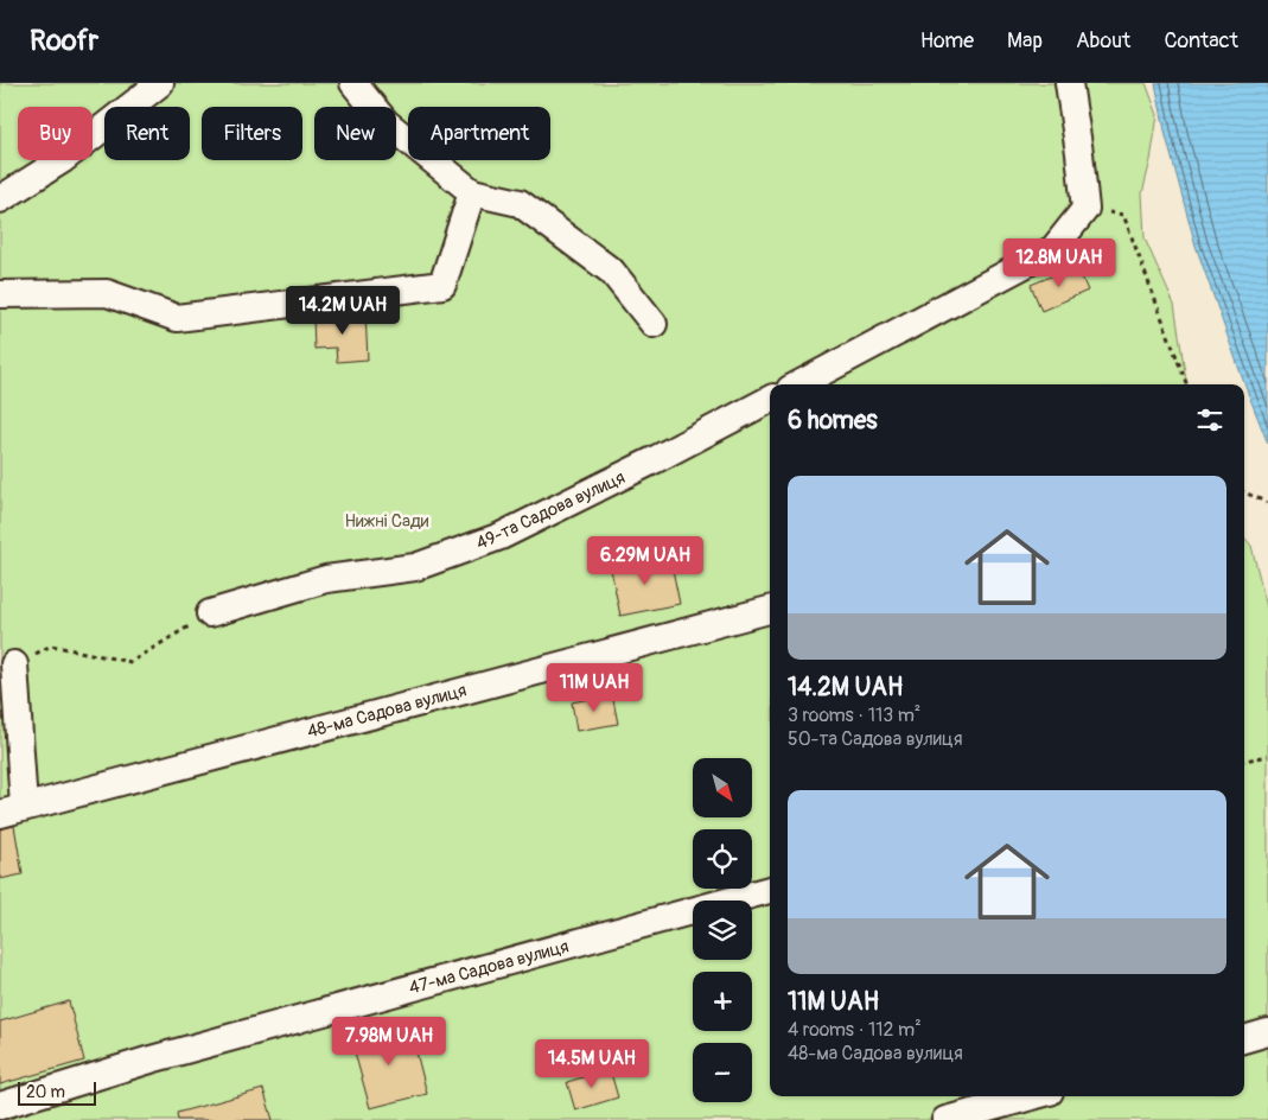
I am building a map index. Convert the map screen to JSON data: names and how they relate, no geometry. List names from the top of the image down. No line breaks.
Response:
{"streets":{"street":["49-та Садова вулиця","48-ма Садова вулиця","47-ма Садова вулиця"]},"parks":["Нижні Сади"],"scale_bar":"20 m","north":"bottom right","page":{"header":"Roofr","nav":["Home","Map","About","Contact"],"chip":["Buy","Rent","Filters","New","Apartment"],"price":["12.8M UAH","14.2M UAH","6.29M UAH","11M UAH","7.98M UAH","14.5M UAH"],"heading":"6 homes","list":[{"name":"14.2M UAH","note":"3 rooms · 113 m² · 50-та Садова вулиця"},{"name":"11M UAH","note":"4 rooms · 112 m² · 48-ма Садова вулиця"}],"map_buttons":["+","−"],"scale":"20 m"}}
